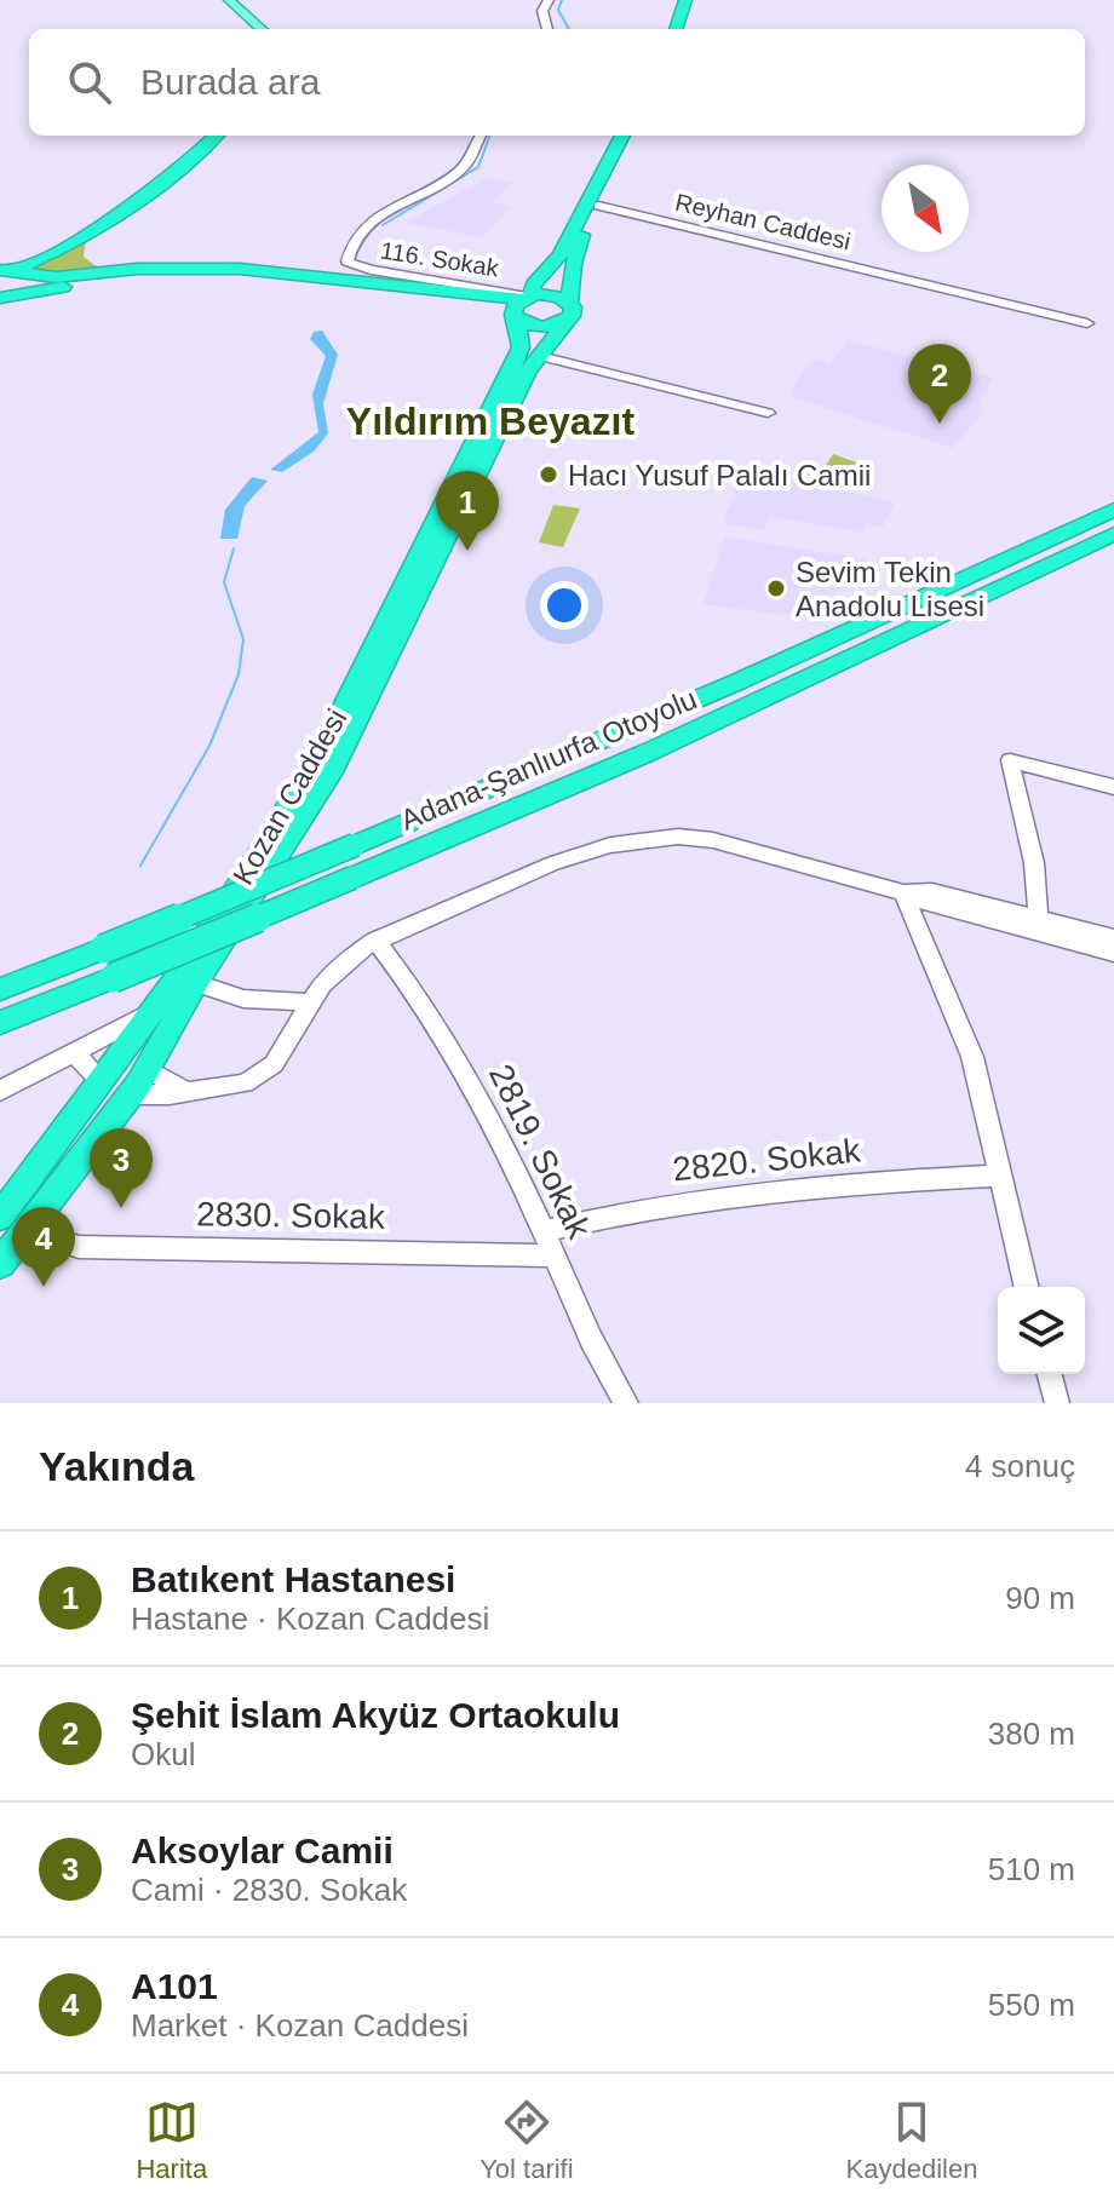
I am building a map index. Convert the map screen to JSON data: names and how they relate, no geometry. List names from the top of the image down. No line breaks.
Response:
{"streets":{"highway":["Adana-Şanlıurfa Otoyolu","Kozan Caddesi"],"main road":["Reyhan Caddesi","116. Sokak","2819. Sokak","2820. Sokak","2830. Sokak"]},"crossings":[["Reyhan Caddesi","Kozan Caddesi"],["116. Sokak","Kozan Caddesi"],["Kozan Caddesi","2830. Sokak"],["2819. Sokak","2820. Sokak"],["2819. Sokak","2830. Sokak"]],"districts":["Yıldırım Beyazıt"],"places":["Hacı Yusuf Palalı Camii","Sevim Tekin Anadolu Lisesi"],"north":"bottom right","page":{"search":"Burada ara","pins":["2","1","3","4"],"heading":["Yakında","4 sonuç"],"list":[{"mark":"1","name":"Batıkent Hastanesi","note":"Hastane · Kozan Caddesi","value":"90 m"},{"mark":"2","name":"Şehit İslam Akyüz Ortaokulu","note":"Okul","value":"380 m"},{"mark":"3","name":"Aksoylar Camii","note":"Cami · 2830. Sokak","value":"510 m"},{"mark":"4","name":"A101","note":"Market · Kozan Caddesi","value":"550 m"}],"nav":["Harita","Yol tarifi","Kaydedilen"]}}
